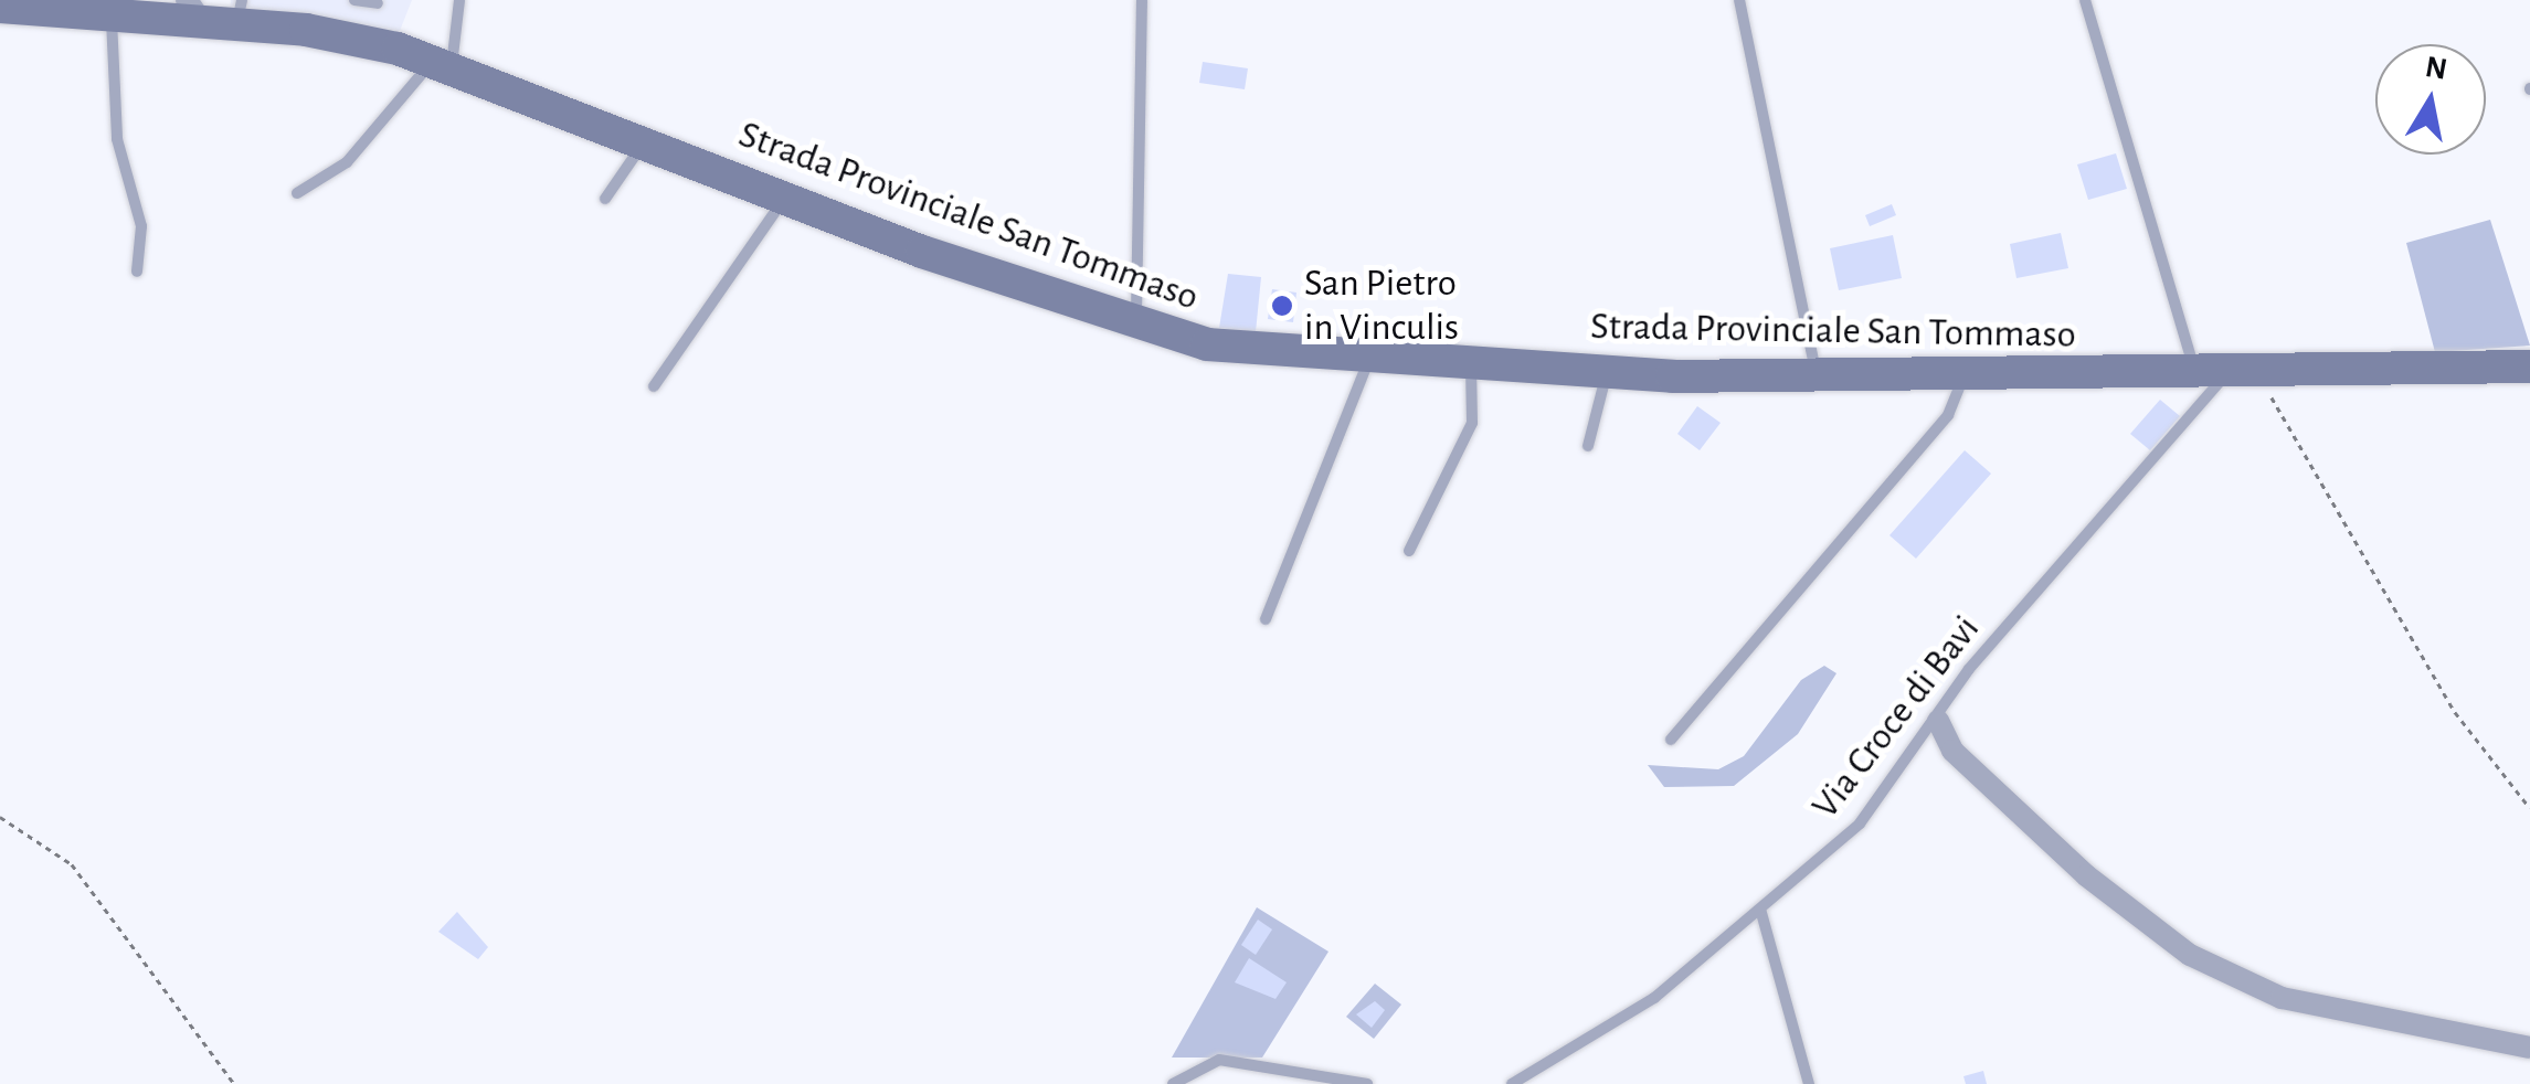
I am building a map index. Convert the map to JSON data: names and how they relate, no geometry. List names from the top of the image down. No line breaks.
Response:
{"streets":{"street":["Strada Provinciale San Tommaso"],"lane":["Via Croce di Bavi"]},"crossings":[["Strada Provinciale San Tommaso","Via Croce di Bavi"]],"places":["San Pietro in Vinculis"],"north":"top"}
